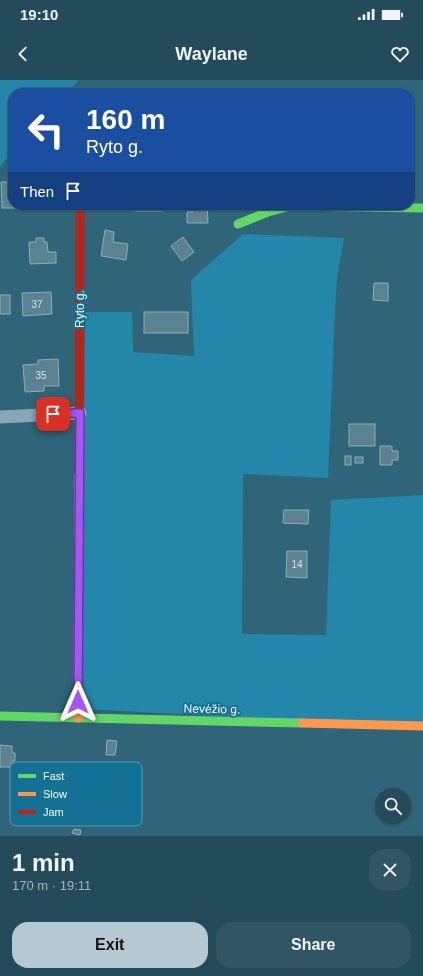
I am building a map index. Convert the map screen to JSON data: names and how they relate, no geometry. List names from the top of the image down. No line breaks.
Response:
{"streets":{"street":["Ryto g.","Nevėžio g."]},"crossings":[["Ryto g.","Nevėžio g."]],"house_numbers":["37","35","14"],"legend":["Fast","Slow","Jam"],"page":{"status":"19:10","header":"Waylane","turn":["160 m","Ryto g."],"then":"Then","heading":["1 min","170 m · 19:11"],"buttons":["Exit","Share"]}}
